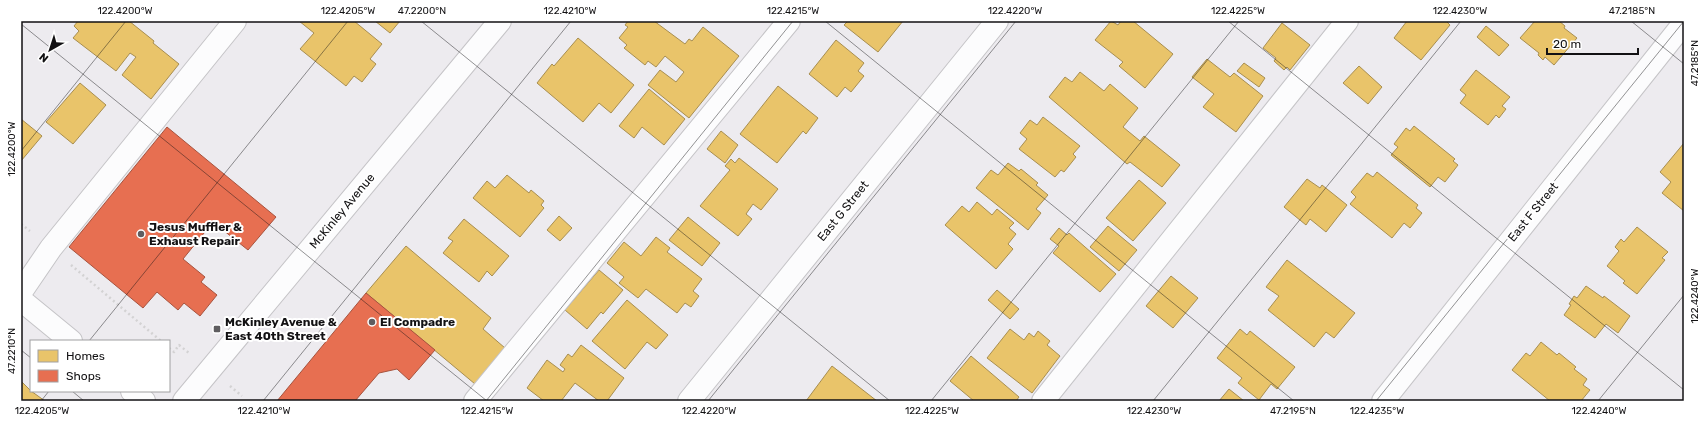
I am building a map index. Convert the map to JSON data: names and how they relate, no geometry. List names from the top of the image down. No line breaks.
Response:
{"streets":{"street":["McKinley Avenue","East G Street","East F Street"]},"places":{"other":["Jesus Muffler & Exhaust Repair","El Compadre"],"transit":["McKinley Avenue & East 40th Street"]},"legend":["Homes","Shops"],"scale_bar":"20 m","north":"bottom left","coordinates":["122.4200°W","122.4205°W","47.2200°N","122.4210°W","122.4215°W","122.4220°W","122.4225°W","122.4230°W","47.2185°N","122.4240°W","47.2210°N","47.2195°N","122.4235°W"]}
